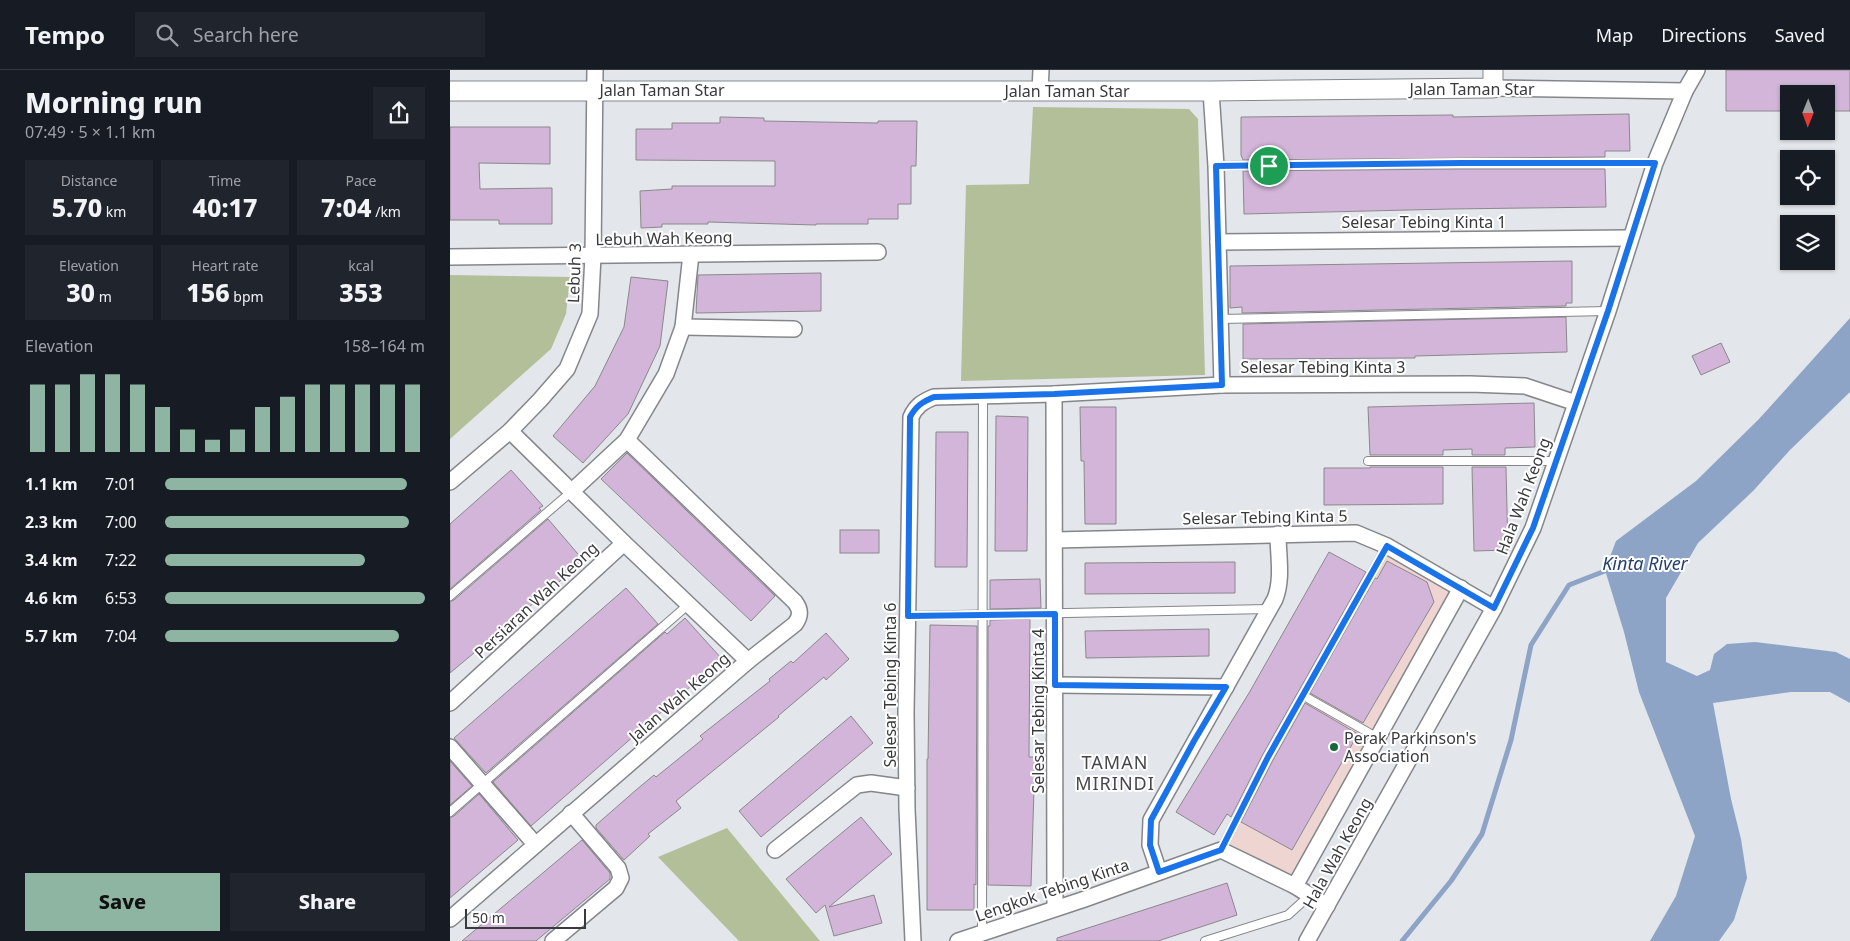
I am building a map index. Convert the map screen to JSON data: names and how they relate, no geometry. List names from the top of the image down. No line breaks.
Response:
{"streets":{"street":["Jalan Taman Star","Selesar Tebing Kinta 1","Lebuh Wah Keong","Lebuh 3","Selesar Tebing Kinta 3","Hala Wah Keong","Selesar Tebing Kinta 5","Persiaran Wah Keong","Selesar Tebing Kinta 6","Jalan Wah Keong","Selesar Tebing Kinta 4","Lengkok Tebing Kinta"]},"crossings":[["Jalan Taman Star","Lebuh 3"],["Jalan Taman Star","Hala Wah Keong"],["Selesar Tebing Kinta 1","Hala Wah Keong"],["Lebuh Wah Keong","Lebuh 3"],["Lebuh 3","Jalan Wah Keong"],["Selesar Tebing Kinta 3","Hala Wah Keong"],["Selesar Tebing Kinta 3","Selesar Tebing Kinta 6"],["Selesar Tebing Kinta 3","Selesar Tebing Kinta 4"],["Hala Wah Keong","Selesar Tebing Kinta 5"],["Selesar Tebing Kinta 5","Selesar Tebing Kinta 4"],["Persiaran Wah Keong","Jalan Wah Keong"],["Selesar Tebing Kinta 4","Lengkok Tebing Kinta"]],"districts":["TAMAN MIRINDI"],"water":["Kinta River"],"places":["Perak Parkinson's Association"],"scale_bar":"50 m","north":"bottom","page":{"header":"Tempo","search":"Search here","nav":["Map","Directions","Saved"],"heading":["Morning run","07:49 · 5 × 1.1 km"],"stats":[["Distance","5.70 km"],["Time","40:17"],["Pace","7:04 /km"],["Elevation","30 m"],["Heart rate","156 bpm"],["kcal","353"]],"chart":["Elevation","158–164 m"],"list":[{"name":"1.1 km","note":"7:01"},{"name":"2.3 km","note":"7:00"},{"name":"3.4 km","note":"7:22"},{"name":"4.6 km","note":"6:53"},{"name":"5.7 km","note":"7:04"}],"buttons":["Save","Share"],"scale":"50 m"}}
